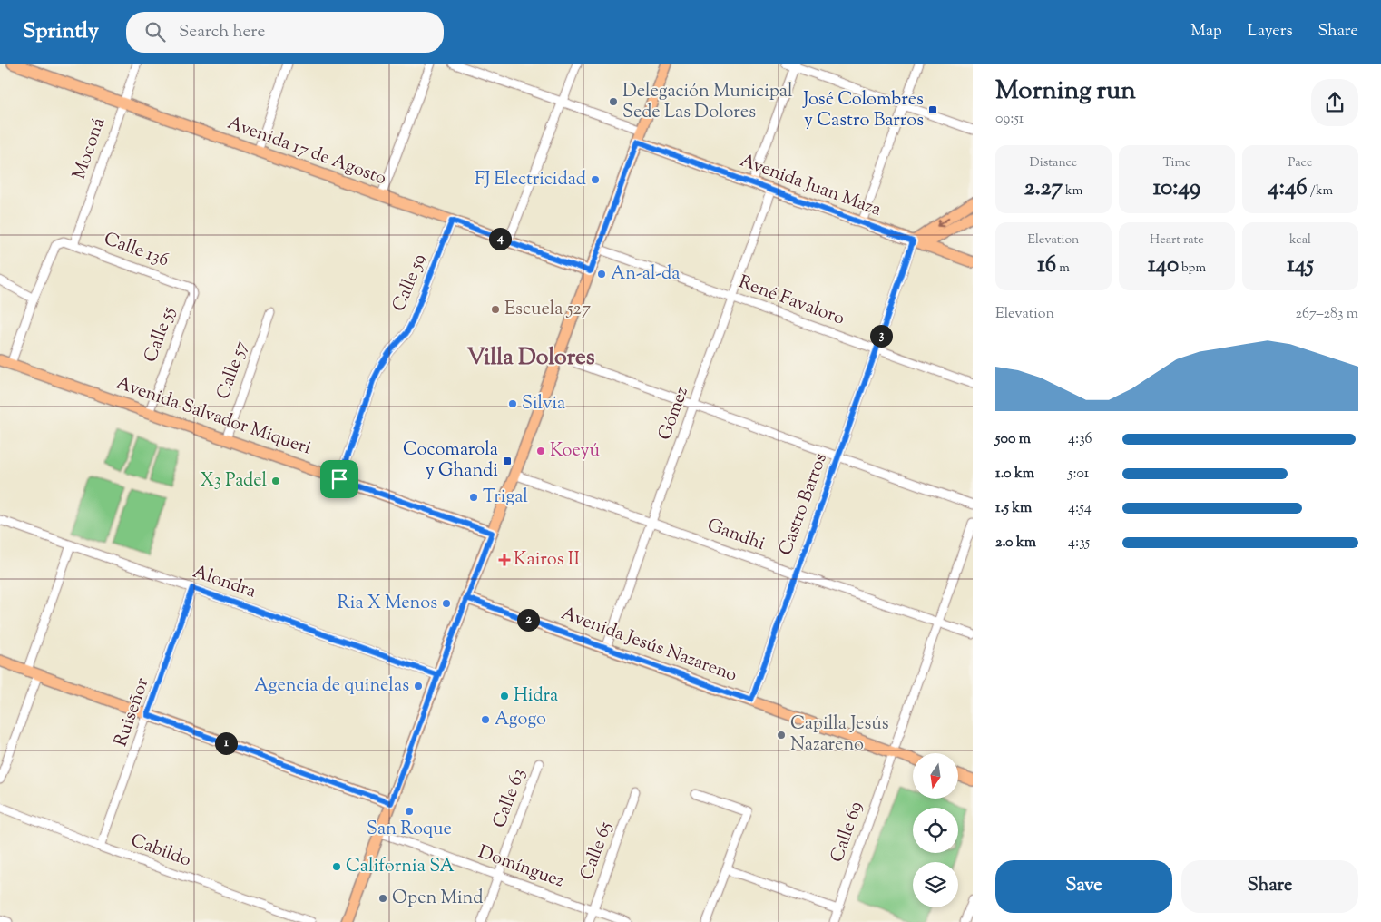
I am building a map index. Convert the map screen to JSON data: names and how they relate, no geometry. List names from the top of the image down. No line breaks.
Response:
{"streets":{"main road":["Avenida 17 de Agosto","Avenida Juan Maza","Avenida Salvador Miqueri","Avenida Jesús Nazareno"],"street":["Moconá","Calle 136","Calle 59","René Favaloro","Calle 55","Calle 57","Gómez","Castro Barros","Gandhi","Alondra","Ruiseñor","Calle 63","Calle 69","Cabildo","Calle 65","Domínguez"]},"crossings":[["Moconá","Avenida 17 de Agosto"],["Moconá","Calle 136"],["Avenida 17 de Agosto","Calle 59"],["Avenida Juan Maza","Gómez"],["Avenida Juan Maza","Castro Barros"],["Calle 136","Calle 55"],["Calle 59","Avenida Salvador Miqueri"],["René Favaloro","Gómez"],["René Favaloro","Castro Barros"],["Calle 55","Avenida Salvador Miqueri"],["Calle 57","Avenida Salvador Miqueri"],["Gómez","Gandhi"],["Gómez","Avenida Jesús Nazareno"],["Castro Barros","Gandhi"],["Castro Barros","Avenida Jesús Nazareno"],["Gandhi","Calle 69"],["Alondra","Ruiseñor"],["Avenida Jesús Nazareno","Calle 69"],["Ruiseñor","Cabildo"],["Calle 63","Domínguez"],["Calle 65","Domínguez"]],"districts":["Villa Dolores"],"places":{"other":["Delegación Municipal Sede Las Dolores","FJ Electricidad","An-al-da","Escuela 527","Silvia","Koeyú","X3 Padel","Trigal","Ria X Menos","Agencia de quinelas","Hidra","Agogo","Capilla Jesús Nazareno","San Roque","California SA","Open Mind"],"transit":["José Colombres y Castro Barros","Cocomarola y Ghandi"],"health":["Kairos II"]},"north":"bottom","page":{"header":"Sprintly","search":"Search here","nav":["Map","Layers","Share"],"heading":["Morning run","09:51"],"stats":[["Distance","2.27 km"],["Time","10:49"],["Pace","4:46 /km"],["Elevation","16 m"],["Heart rate","140 bpm"],["kcal","145"]],"pins":["4","3","2","1"],"chart":["Elevation","267–283 m"],"list":[{"name":"500 m","note":"4:36"},{"name":"1.0 km","note":"5:01"},{"name":"1.5 km","note":"4:54"},{"name":"2.0 km","note":"4:35"}],"buttons":["Save","Share"]}}
